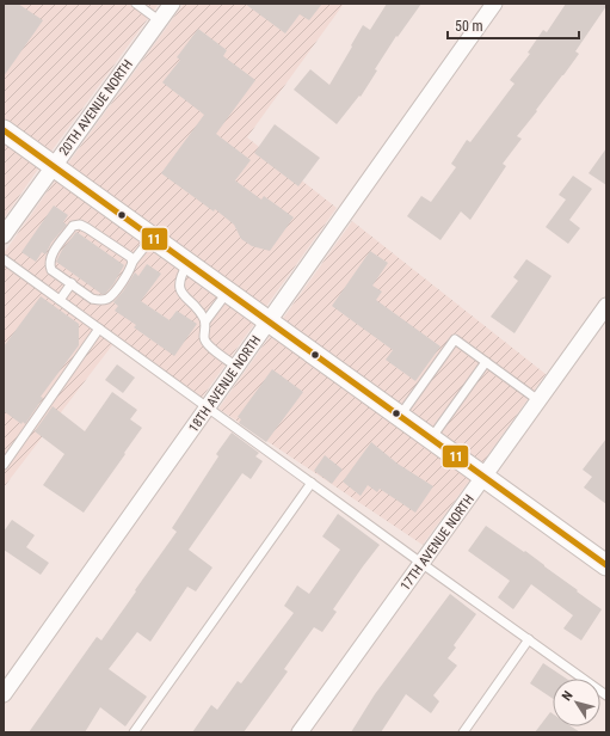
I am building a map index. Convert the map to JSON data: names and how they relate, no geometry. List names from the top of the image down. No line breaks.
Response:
{"streets":{"street":["20TH AVENUE NORTH","18TH AVENUE NORTH","17TH AVENUE NORTH"]},"lines":["transit line 11"],"scale_bar":"50 m","north":"top left"}
